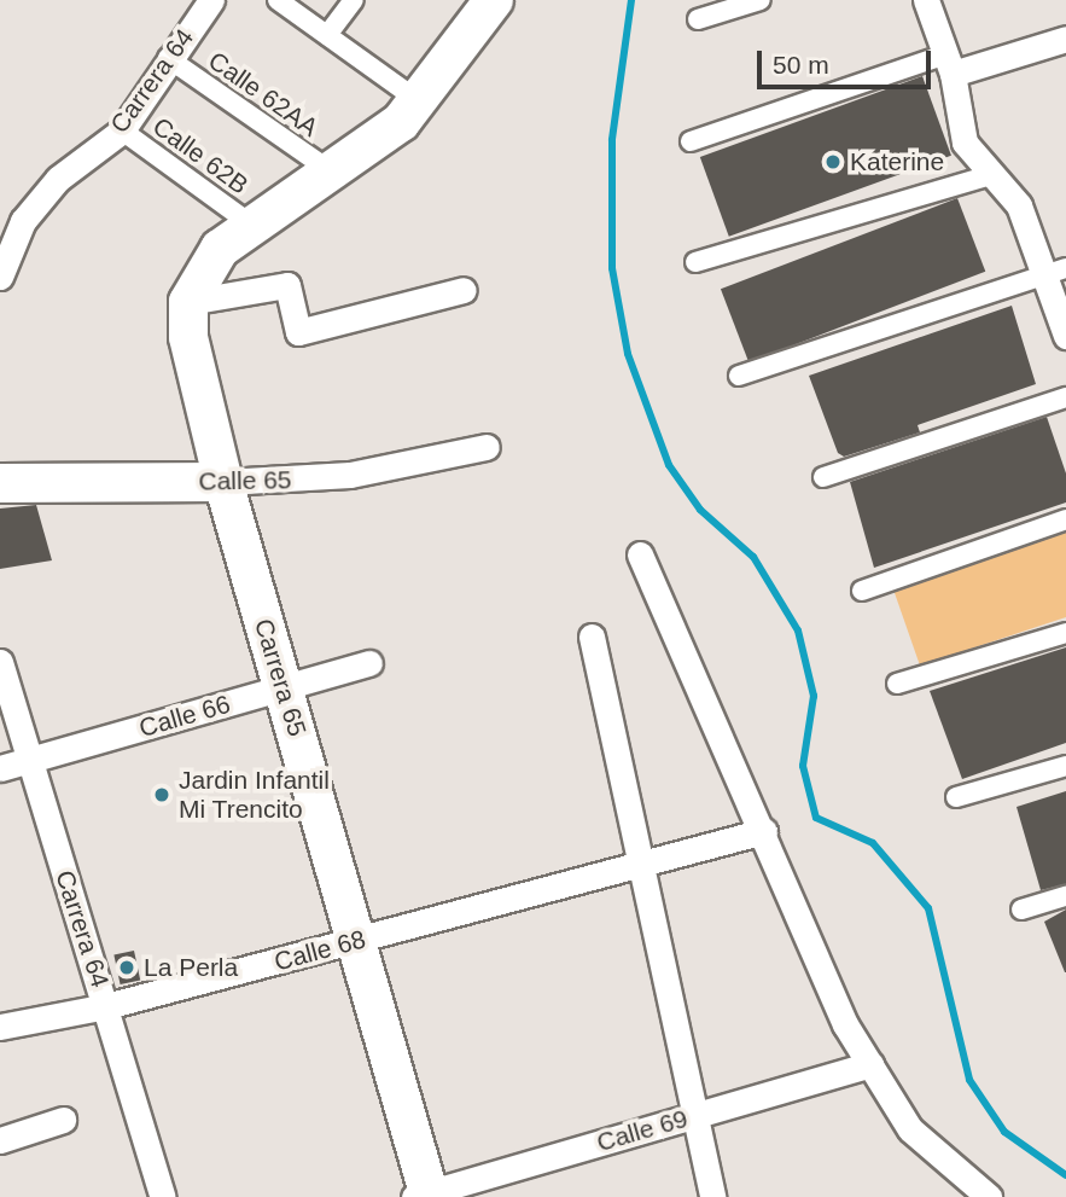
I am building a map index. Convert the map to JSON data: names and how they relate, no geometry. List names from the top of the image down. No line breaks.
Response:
{"streets":{"main road":["Calle 65","Carrera 65"],"street":["Carrera 64","Calle 62AA","Calle 62B","Calle 66","Calle 68","Calle 69"]},"crossings":[["Carrera 64","Calle 62AA"],["Carrera 64","Calle 62B"],["Carrera 64","Calle 66"],["Carrera 64","Calle 68"],["Calle 65","Carrera 65"],["Carrera 65","Calle 66"],["Carrera 65","Calle 68"],["Carrera 65","Calle 69"]],"places":["Katerine","Jardin Infantil Mi Trencito","La Perla"],"scale_bar":"50 m"}
